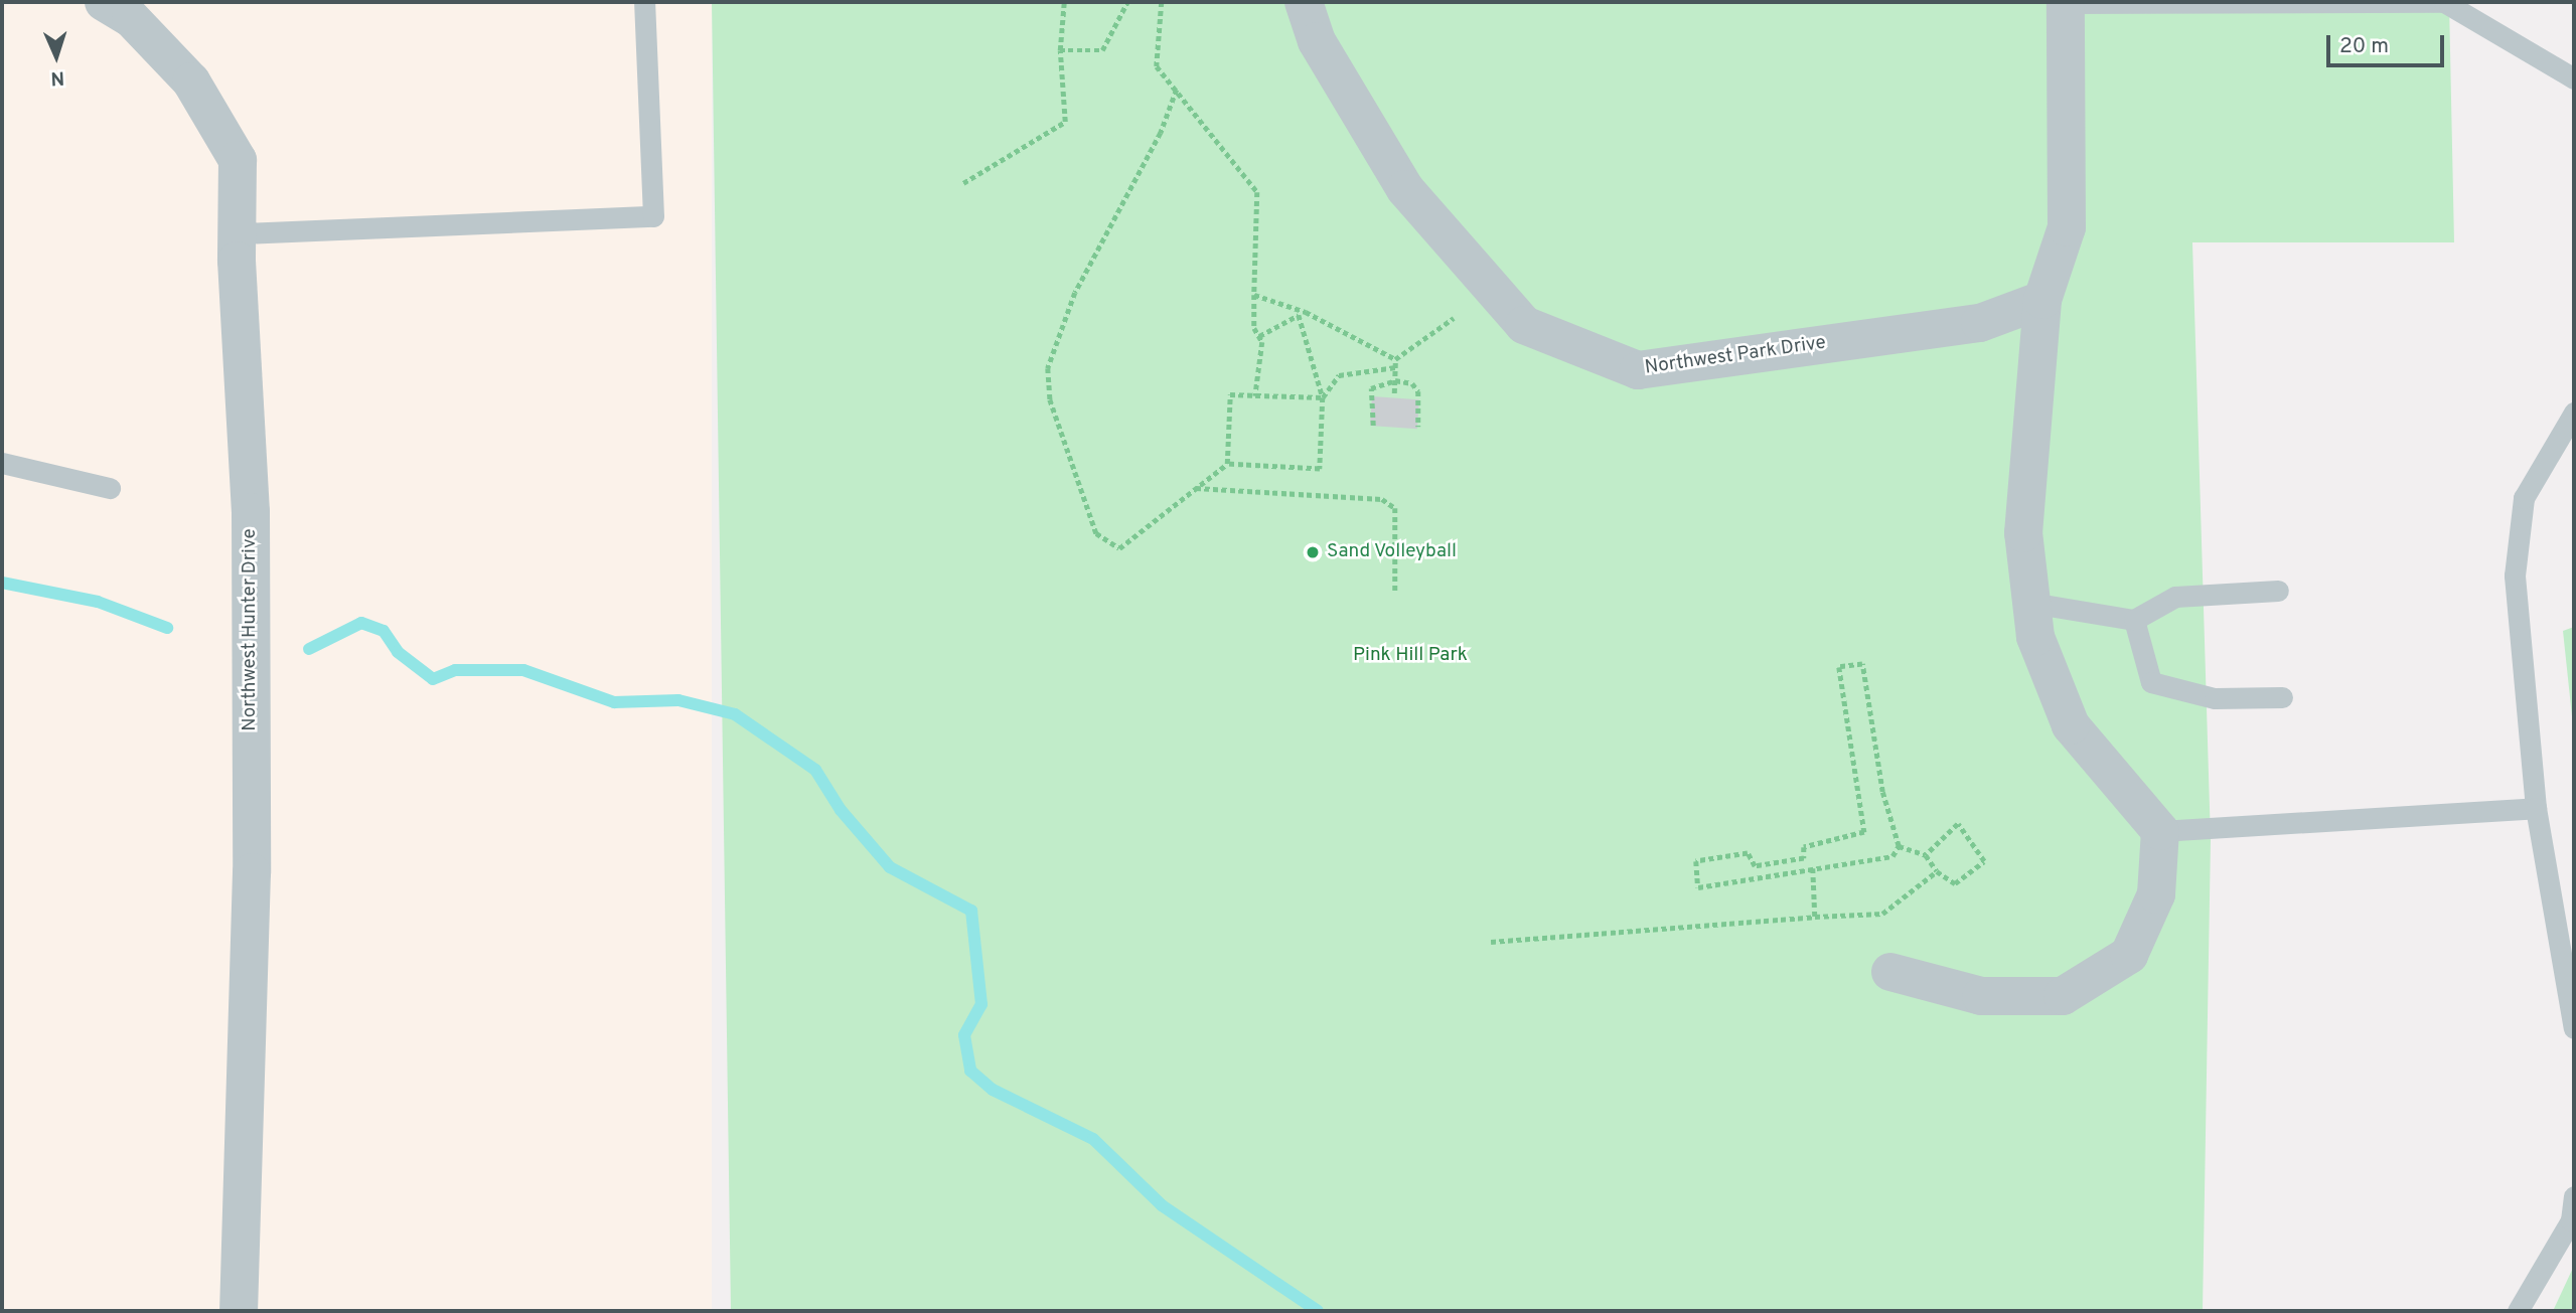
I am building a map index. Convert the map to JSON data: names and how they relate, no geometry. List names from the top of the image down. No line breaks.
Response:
{"streets":{"street":["Northwest Park Drive","Northwest Hunter Drive"]},"parks":["Pink Hill Park"],"places":["Sand Volleyball"],"scale_bar":"20 m","north":"bottom"}
